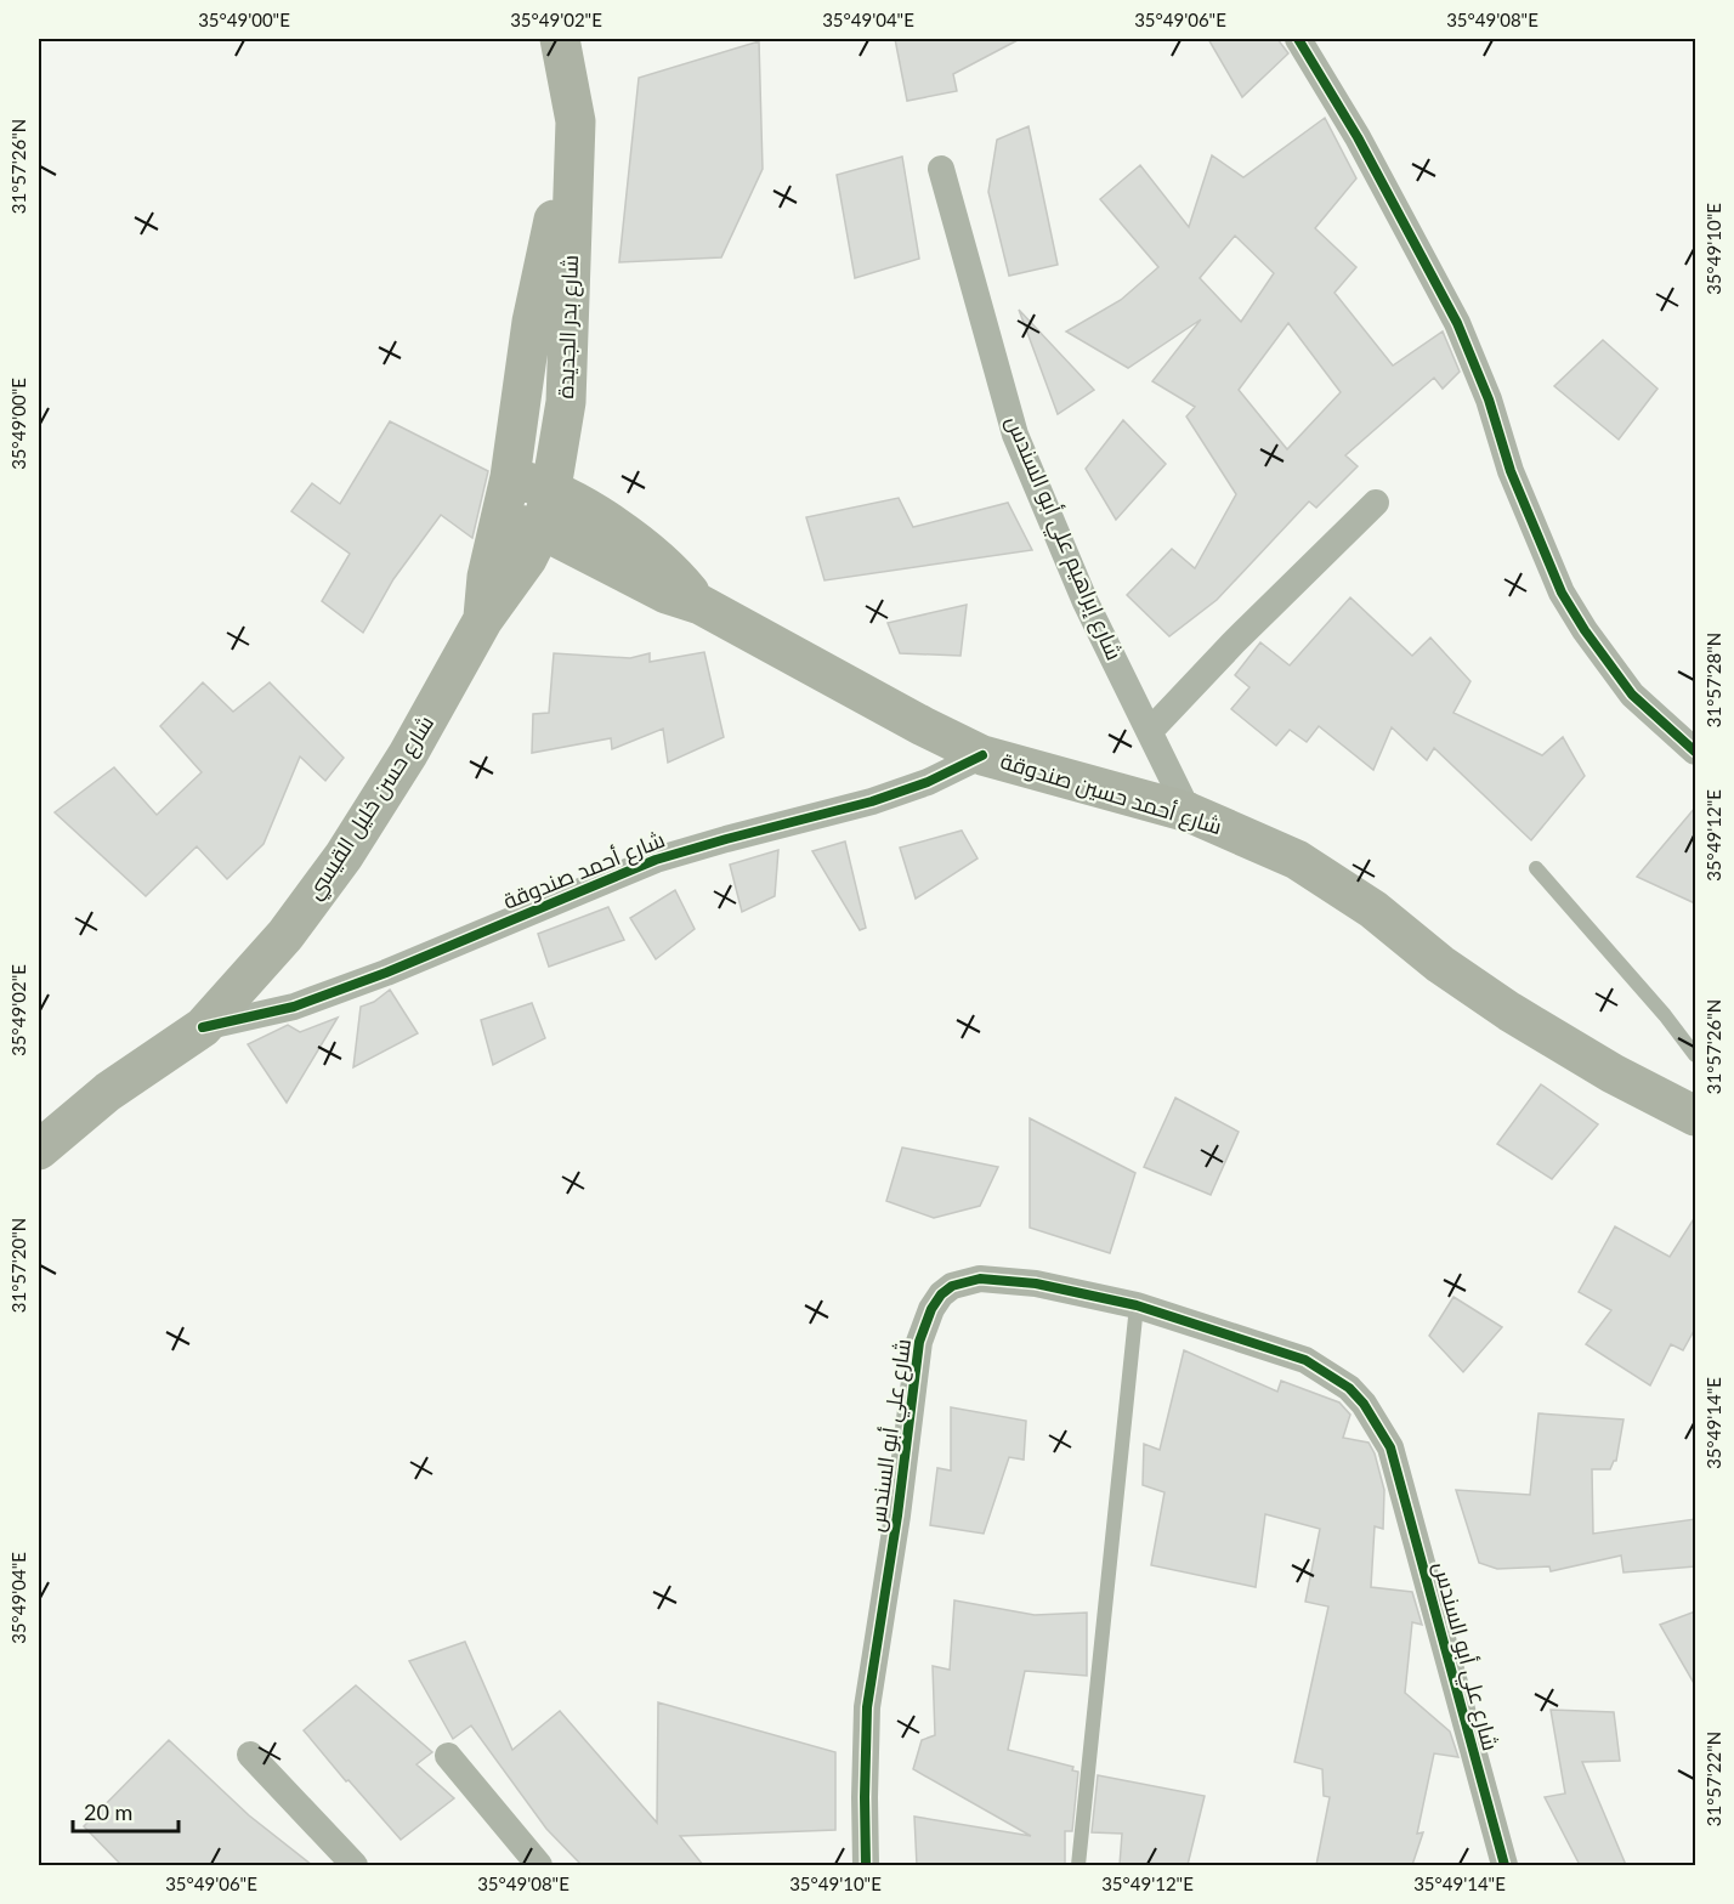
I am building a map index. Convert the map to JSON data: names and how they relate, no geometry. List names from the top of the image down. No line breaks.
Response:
{"streets":{"main road":["شارع بدر الجديدة","شارع أحمد حسين صندوقة","شارع حسن خليل القيسي"],"street":["شارع إبراهيم علي أبو السندس","شارع أحمد صندوقة","شارع علي أبو السندس"]},"crossings":[["شارع بدر الجديدة","شارع أحمد حسين صندوقة"],["شارع بدر الجديدة","شارع حسن خليل القيسي"],["شارع إبراهيم علي أبو السندس","شارع أحمد حسين صندوقة"],["شارع أحمد حسين صندوقة","شارع حسن خليل القيسي"],["شارع أحمد حسين صندوقة","شارع أحمد صندوقة"],["شارع حسن خليل القيسي","شارع أحمد صندوقة"]],"scale_bar":"20 m","coordinates":["35°49'00\"E","35°49'02\"E","35°49'04\"E","35°49'06\"E","35°49'08\"E","31°57'26\"N","35°49'10\"E","31°57'28\"N","35°49'12\"E","31°57'20\"N","35°49'14\"E","31°57'22\"N"]}
